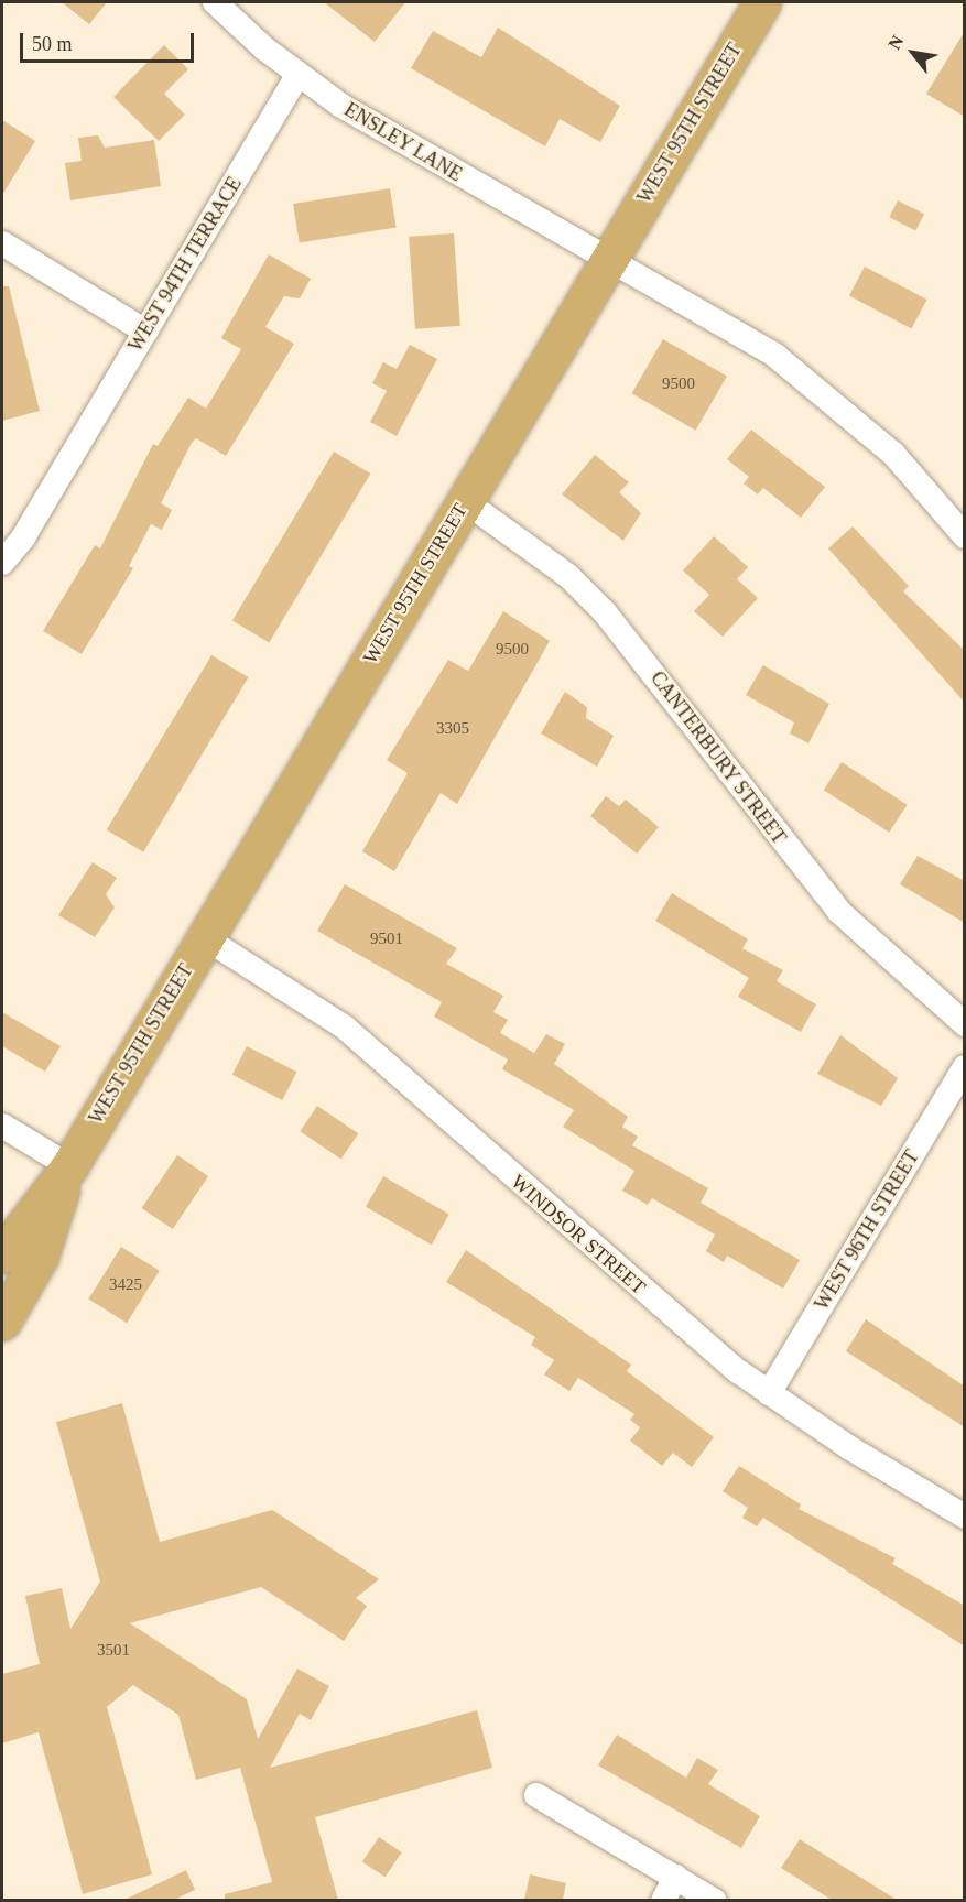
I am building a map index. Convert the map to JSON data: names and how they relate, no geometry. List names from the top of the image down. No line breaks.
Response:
{"streets":{"main road":["WEST 95TH STREET"],"street":["ENSLEY LANE","WEST 94TH TERRACE","CANTERBURY STREET","WEST 96TH STREET","WINDSOR STREET"]},"crossings":[["WEST 95TH STREET","ENSLEY LANE"],["WEST 95TH STREET","CANTERBURY STREET"],["WEST 95TH STREET","WINDSOR STREET"],["ENSLEY LANE","WEST 94TH TERRACE"],["WEST 96TH STREET","WINDSOR STREET"]],"house_numbers":["9500","9500","3305","9501","3425","3501"],"scale_bar":"50 m","north":"top left"}
